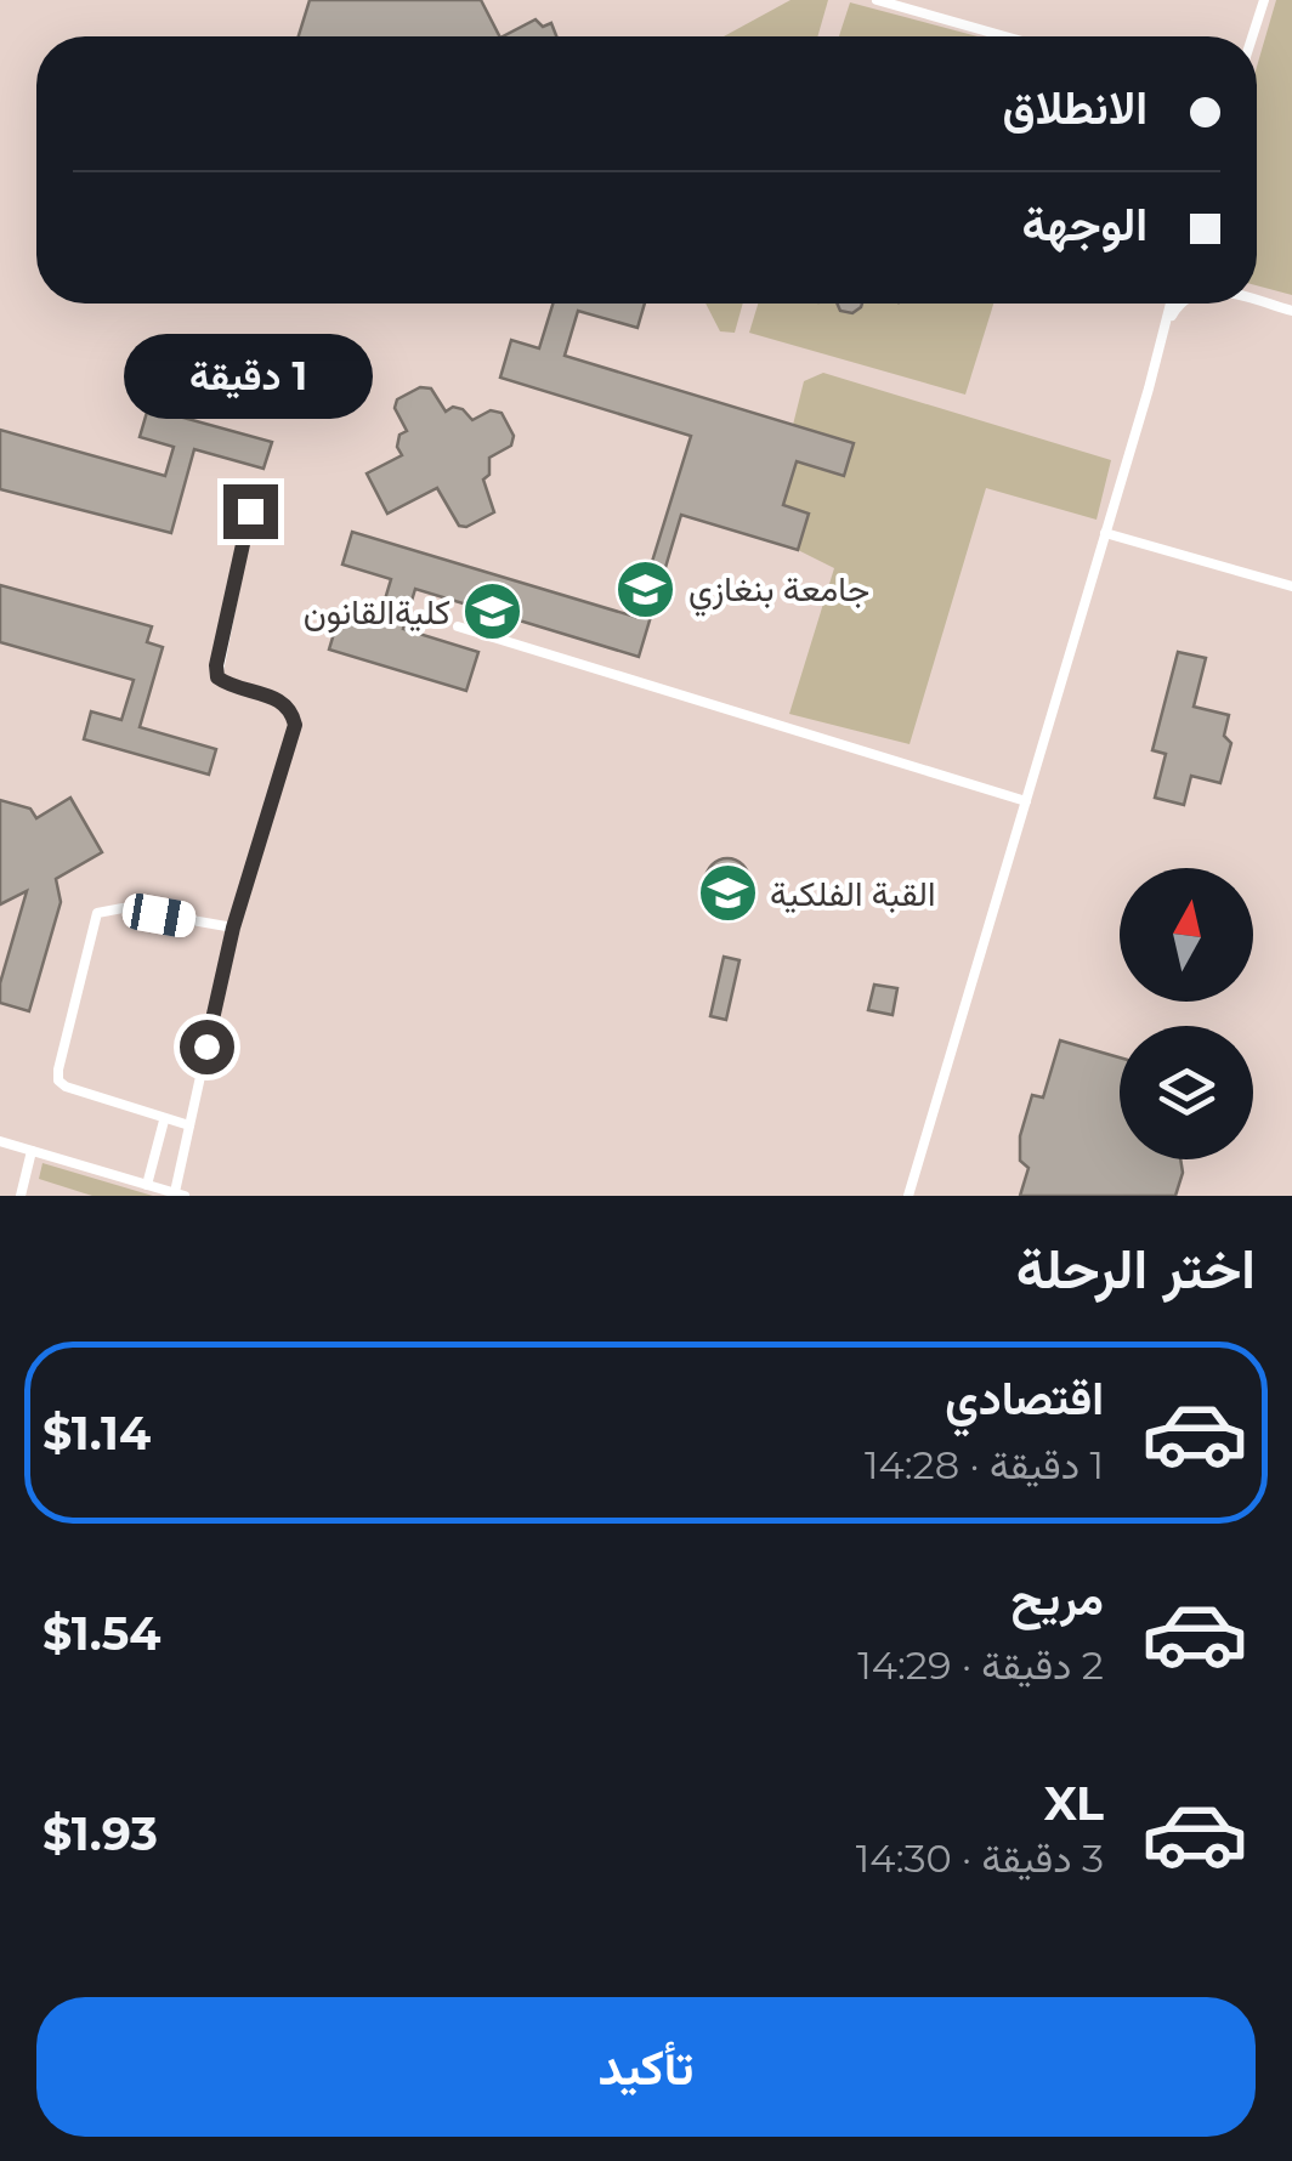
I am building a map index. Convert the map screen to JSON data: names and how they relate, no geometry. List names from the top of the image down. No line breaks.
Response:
{"places":{"school or university":["جامعة بنغازي","كليةالقانون","القبة الفلكية"]},"north":"top","page":{"banner":["الانطلاق","الوجهة"],"bubble":"1 دقيقة","heading":"اختر الرحلة","list":[{"name":"اقتصادي","note":"1 دقيقة · 14:28","value":"$1.14"},{"name":"مريح","note":"2 دقيقة · 14:29","value":"$1.54"},{"name":"XL","note":"3 دقيقة · 14:30","value":"$1.93"}],"buttons":"تأكيد"}}
